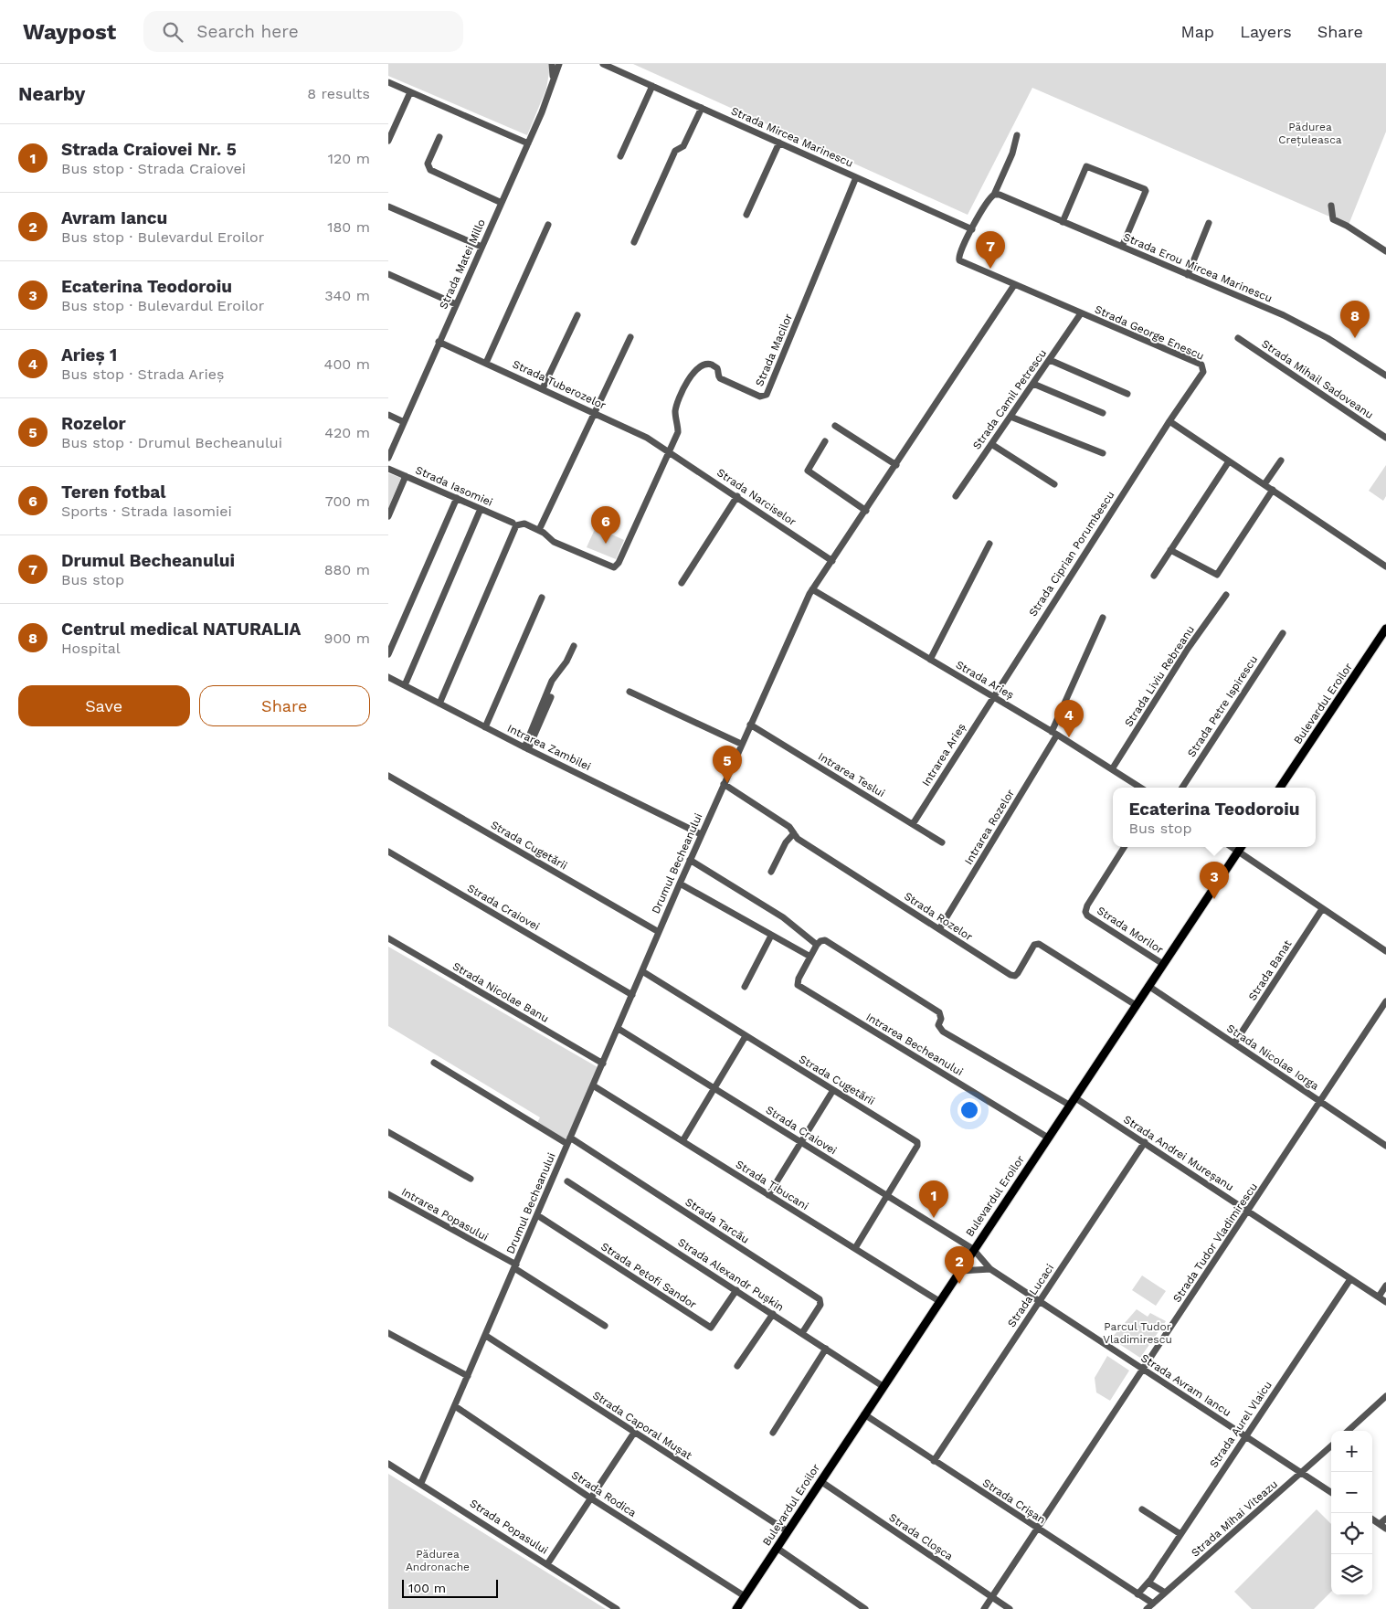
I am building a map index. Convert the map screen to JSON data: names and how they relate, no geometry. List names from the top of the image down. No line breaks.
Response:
{"streets":{"main road":["Bulevardul Eroilor"],"street":["Strada Mircea Marinescu","Strada Matei Millo","Strada Erou Mircea Marinescu","Strada George Enescu","Strada Macilor","Strada Mihail Sadoveanu","Strada Tuberozelor","Strada Camil Petrescu","Strada Iasomiei","Strada Narciselor","Strada Ciprian Porumbescu","Strada Liviu Rebreanu","Strada Arieș","Strada Petre Ispirescu","Intrarea Zambilei","Intrarea Arieș","Intrarea Teslui","Intrarea Rozelor","Strada Cugetării","Drumul Becheanului","Strada Craiovei","Strada Rozelor","Strada Morilor","Strada Banat","Strada Nicolae Banu","Intrarea Becheanului","Strada Nicolae Iorga","Strada Andrei Mureșanu","Strada Țibucani","Intrarea Popasului","Strada Tarcău","Strada Tudor Vladimirescu","Strada Alexandr Pușkin","Strada Petofi Sandor","Strada Lucaci","Strada Avram Iancu","Strada Aurel Vlaicu","Strada Caporal Mușat","Strada Rodica","Strada Crișan","Strada Mihai Viteazu","Strada Popasului","Strada Cloșca"]},"crossings":[["Strada Mircea Marinescu","Strada George Enescu"],["Strada Mircea Marinescu","Strada Macilor"],["Strada Matei Millo","Strada Tuberozelor"],["Strada Erou Mircea Marinescu","Strada George Enescu"],["Strada George Enescu","Strada Camil Petrescu"],["Strada George Enescu","Strada Ciprian Porumbescu"],["Strada George Enescu","Drumul Becheanului"],["Strada Macilor","Strada Tuberozelor"],["Strada Macilor","Strada Iasomiei"],["Strada Macilor","Strada Narciselor"],["Strada Tuberozelor","Strada Iasomiei"],["Strada Tuberozelor","Strada Narciselor"],["Strada Iasomiei","Strada Narciselor"],["Strada Narciselor","Drumul Becheanului"],["Strada Ciprian Porumbescu","Strada Arieș"],["Strada Ciprian Porumbescu","Intrarea Arieș"],["Strada Liviu Rebreanu","Strada Arieș"],["Strada Arieș","Intrarea Arieș"],["Strada Arieș","Intrarea Rozelor"],["Strada Arieș","Drumul Becheanului"],["Bulevardul Eroilor","Strada Craiovei"],["Bulevardul Eroilor","Strada Rozelor"],["Bulevardul Eroilor","Strada Morilor"],["Bulevardul Eroilor","Intrarea Becheanului"],["Bulevardul Eroilor","Strada Nicolae Iorga"],["Bulevardul Eroilor","Strada Andrei Mureșanu"],["Bulevardul Eroilor","Strada Țibucani"],["Bulevardul Eroilor","Strada Alexandr Pușkin"],["Bulevardul Eroilor","Strada Avram Iancu"],["Bulevardul Eroilor","Strada Caporal Mușat"],["Bulevardul Eroilor","Strada Rodica"],["Bulevardul Eroilor","Strada Crișan"],["Bulevardul Eroilor","Strada Cloșca"],["Intrarea Zambilei","Drumul Becheanului"],["Intrarea Arieș","Intrarea Teslui"],["Intrarea Teslui","Drumul Becheanului"],["Intrarea Rozelor","Strada Rozelor"],["Strada Cugetării","Drumul Becheanului"],["Strada Cugetării","Strada Craiovei"],["Strada Cugetării","Strada Țibucani"],["Drumul Becheanului","Strada Craiovei"],["Drumul Becheanului","Strada Rozelor"],["Drumul Becheanului","Strada Nicolae Banu"],["Drumul Becheanului","Strada Țibucani"],["Drumul Becheanului","Intrarea Popasului"],["Drumul Becheanului","Strada Tarcău"],["Drumul Becheanului","Strada Petofi Sandor"],["Drumul Becheanului","Strada Caporal Mușat"],["Drumul Becheanului","Strada Rodica"],["Drumul Becheanului","Strada Popasului"],["Strada Craiovei","Strada Avram Iancu"],["Strada Banat","Strada Nicolae Iorga"],["Strada Nicolae Iorga","Strada Tudor Vladimirescu"],["Strada Andrei Mureșanu","Strada Tudor Vladimirescu"],["Strada Andrei Mureșanu","Strada Lucaci"],["Strada Andrei Mureșanu","Strada Aurel Vlaicu"],["Strada Tarcău","Strada Alexandr Pușkin"],["Strada Tudor Vladimirescu","Strada Avram Iancu"],["Strada Tudor Vladimirescu","Strada Crișan"],["Strada Tudor Vladimirescu","Strada Cloșca"],["Strada Alexandr Pușkin","Strada Petofi Sandor"],["Strada Lucaci","Strada Avram Iancu"],["Strada Lucaci","Strada Crișan"],["Strada Avram Iancu","Strada Aurel Vlaicu"],["Strada Avram Iancu","Strada Mihai Viteazu"],["Strada Aurel Vlaicu","Strada Crișan"],["Strada Crișan","Strada Mihai Viteazu"]],"parks":["Pădurea Crețuleasca","Parcul Tudor Vladimirescu","Pădurea Andronache"],"scale_bar":"100 m","page":{"header":"Waypost","search":"Search here","nav":["Map","Layers","Share"],"heading":["Nearby","8 results"],"list":[{"mark":"1","name":"Strada Craiovei Nr. 5","note":"Bus stop · Strada Craiovei","value":"120 m"},{"mark":"2","name":"Avram Iancu","note":"Bus stop · Bulevardul Eroilor","value":"180 m"},{"mark":"3","name":"Ecaterina Teodoroiu","note":"Bus stop · Bulevardul Eroilor","value":"340 m"},{"mark":"4","name":"Arieș 1","note":"Bus stop · Strada Arieș","value":"400 m"},{"mark":"5","name":"Rozelor","note":"Bus stop · Drumul Becheanului","value":"420 m"},{"mark":"6","name":"Teren fotbal","note":"Sports · Strada Iasomiei","value":"700 m"},{"mark":"7","name":"Drumul Becheanului","note":"Bus stop","value":"880 m"},{"mark":"8","name":"Centrul medical NATURALIA","note":"Hospital","value":"900 m"}],"pins":["7","8","6","4","5","3","1","2"],"buttons":["Save","Share"],"popup":["Ecaterina Teodoroiu","Bus stop"],"map_buttons":["+","−"],"scale":"100 m"}}
